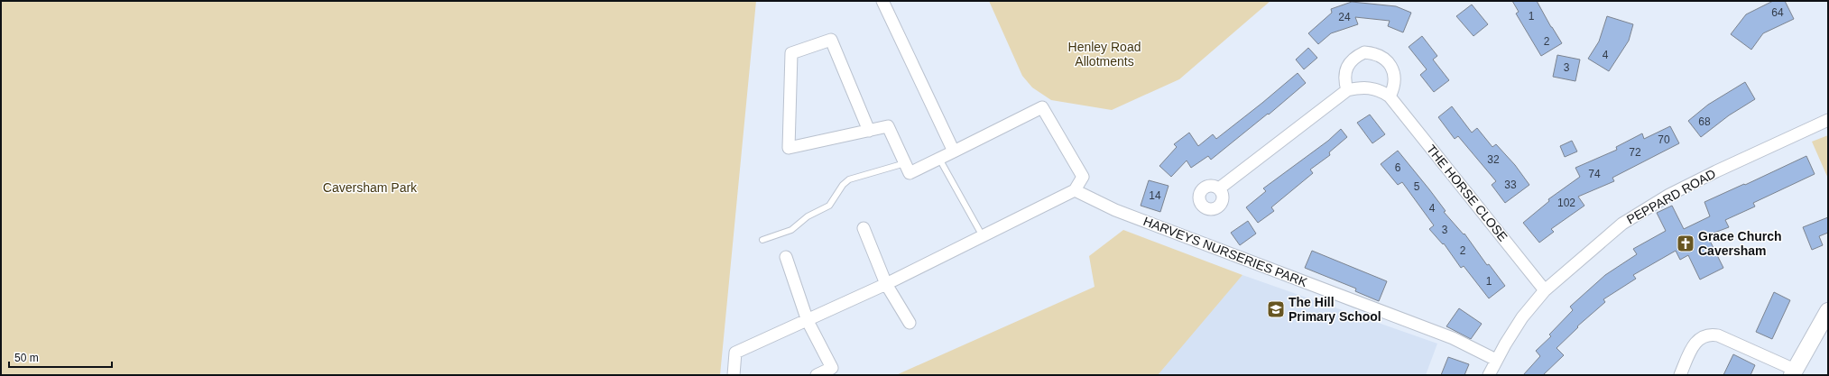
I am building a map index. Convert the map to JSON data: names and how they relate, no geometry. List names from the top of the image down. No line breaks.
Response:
{"streets":{"street":["THE HORSE CLOSE","PEPPARD ROAD","HARVEYS NURSERIES PARK"]},"crossings":[["THE HORSE CLOSE","PEPPARD ROAD"],["PEPPARD ROAD","HARVEYS NURSERIES PARK"]],"parks":["Henley Road Allotments","Caversham Park"],"places":{"church":["Grace Church Caversham"],"school or university":["The Hill Primary School"]},"house_numbers":["64","1","24","2","4","3","68","70","72","32","6","74","33","5","14","102","4","3","2","1"],"scale_bar":"50 m"}
